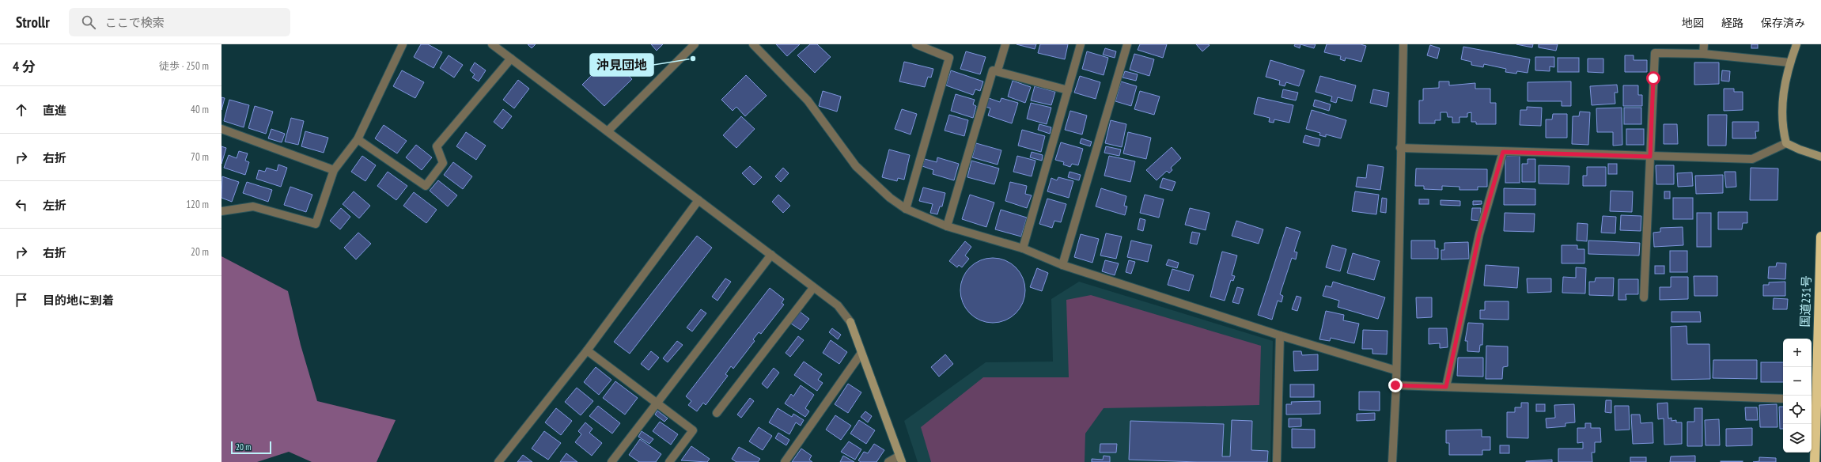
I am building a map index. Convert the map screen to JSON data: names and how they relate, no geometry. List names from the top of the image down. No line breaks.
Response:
{"streets":{"highway":["国道231号"]},"places":["沖見団地"],"scale_bar":"20 m","page":{"header":"Strollr","search":"ここで検索","nav":["地図","経路","保存済み"],"heading":["4 分","徒歩 · 250 m"],"list":[["直進","40 m"],["右折","70 m"],["左折","120 m"],["右折","20 m"],"目的地に到着"],"map_buttons":["+","−"],"scale":"20 m"}}
